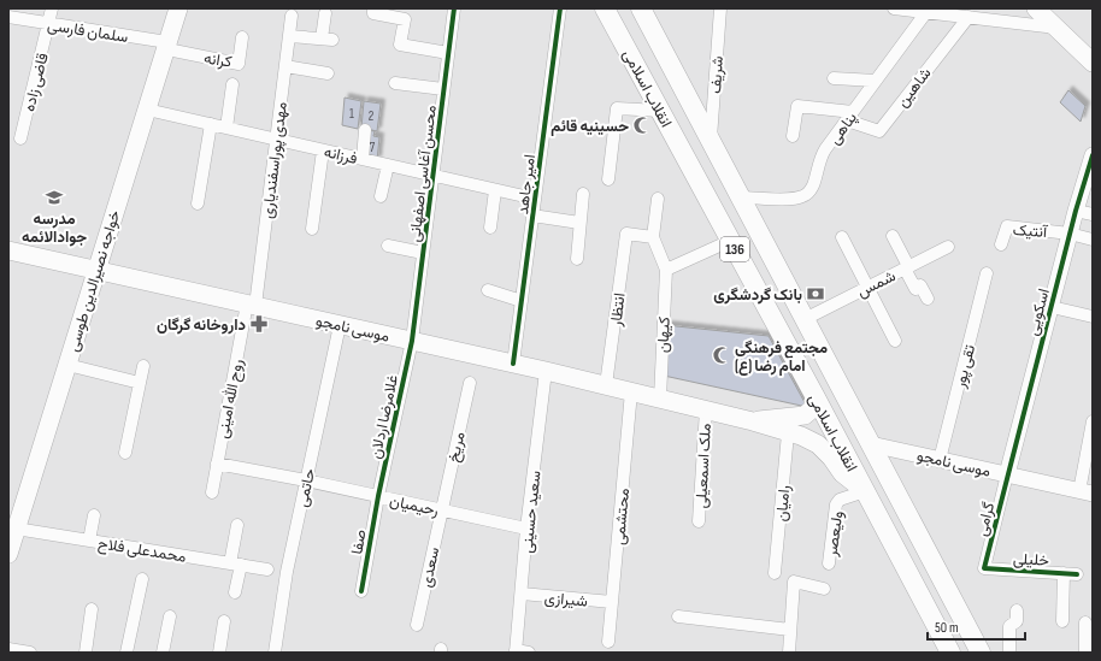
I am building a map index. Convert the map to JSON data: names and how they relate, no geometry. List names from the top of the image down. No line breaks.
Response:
{"streets":{"main road":["انقلاب اسلامی","136","خواجه نصیرالدین طوسی","موسی نامجو"],"street":["سلمان فارسی","کرانه","شریف","قاضی زاده","شاهین","پناهی","فرزانه","مهدی پوراسفندیاری","محسن آغاسی اصفهانی","امیر جاهد","آنتیک","شمس","انتظار","اسکویی","کیهان","تقی پور","روح الله امینی","غلامرضا اردلان","مریخ","ملک اسمعیلی","حاتمی","رامیان","رحیمیان","سعید حسینی","محتشمی","گرامی","ولیعصر","صفا","محمدعلی فلاح","خلیلی","سعدی","شیرازی"]},"crossings":[["سلمان فارسی","کرانه"],["سلمان فارسی","قاضی زاده"],["سلمان فارسی","خواجه نصیرالدین طوسی"],["کرانه","خواجه نصیرالدین طوسی"],["شریف","انقلاب اسلامی"],["شاهین","پناهی"],["انقلاب اسلامی","پناهی"],["انقلاب اسلامی","شمس"],["انقلاب اسلامی","موسی نامجو"],["انقلاب اسلامی","ولیعصر"],["فرزانه","مهدی پوراسفندیاری"],["فرزانه","محسن آغاسی اصفهانی"],["فرزانه","امیر جاهد"],["فرزانه","خواجه نصیرالدین طوسی"],["مهدی پوراسفندیاری","موسی نامجو"],["مهدی پوراسفندیاری","روح الله امینی"],["محسن آغاسی اصفهانی","موسی نامجو"],["محسن آغاسی اصفهانی","غلامرضا اردلان"],["امیر جاهد","موسی نامجو"],["آنتیک","اسکویی"],["خواجه نصیرالدین طوسی","موسی نامجو"],["خواجه نصیرالدین طوسی","محمدعلی فلاح"],["انتظار","موسی نامجو"],["انتظار","کیهان"],["اسکویی","موسی نامجو"],["اسکویی","گرامی"],["موسی نامجو","کیهان"],["موسی نامجو","تقی پور"],["موسی نامجو","روح الله امینی"],["موسی نامجو","غلامرضا اردلان"],["موسی نامجو","ملک اسمعیلی"],["موسی نامجو","حاتمی"],["موسی نامجو","رامیان"],["موسی نامجو","سعید حسینی"],["موسی نامجو","محتشمی"],["موسی نامجو","گرامی"],["موسی نامجو","ولیعصر"],["روح الله امینی","رحیمیان"],["غلامرضا اردلان","رحیمیان"],["غلامرضا اردلان","صفا"],["مریخ","رحیمیان"],["مریخ","سعدی"],["حاتمی","رحیمیان"],["رحیمیان","سعید حسینی"],["رحیمیان","صفا"],["رحیمیان","سعدی"],["سعید حسینی","شیرازی"],["محتشمی","شیرازی"],["گرامی","خلیلی"]],"places":{"mosque":["حسینیه قائم","مجتمع فرهنگی امام رضا (ع)"],"school or university":["مدرسه جوادالائمه"],"bank":["بانک گردشگری"],"pharmacy":["داروخانه گرگان"]},"house_numbers":["1","2","7"],"scale_bar":"50 m"}
